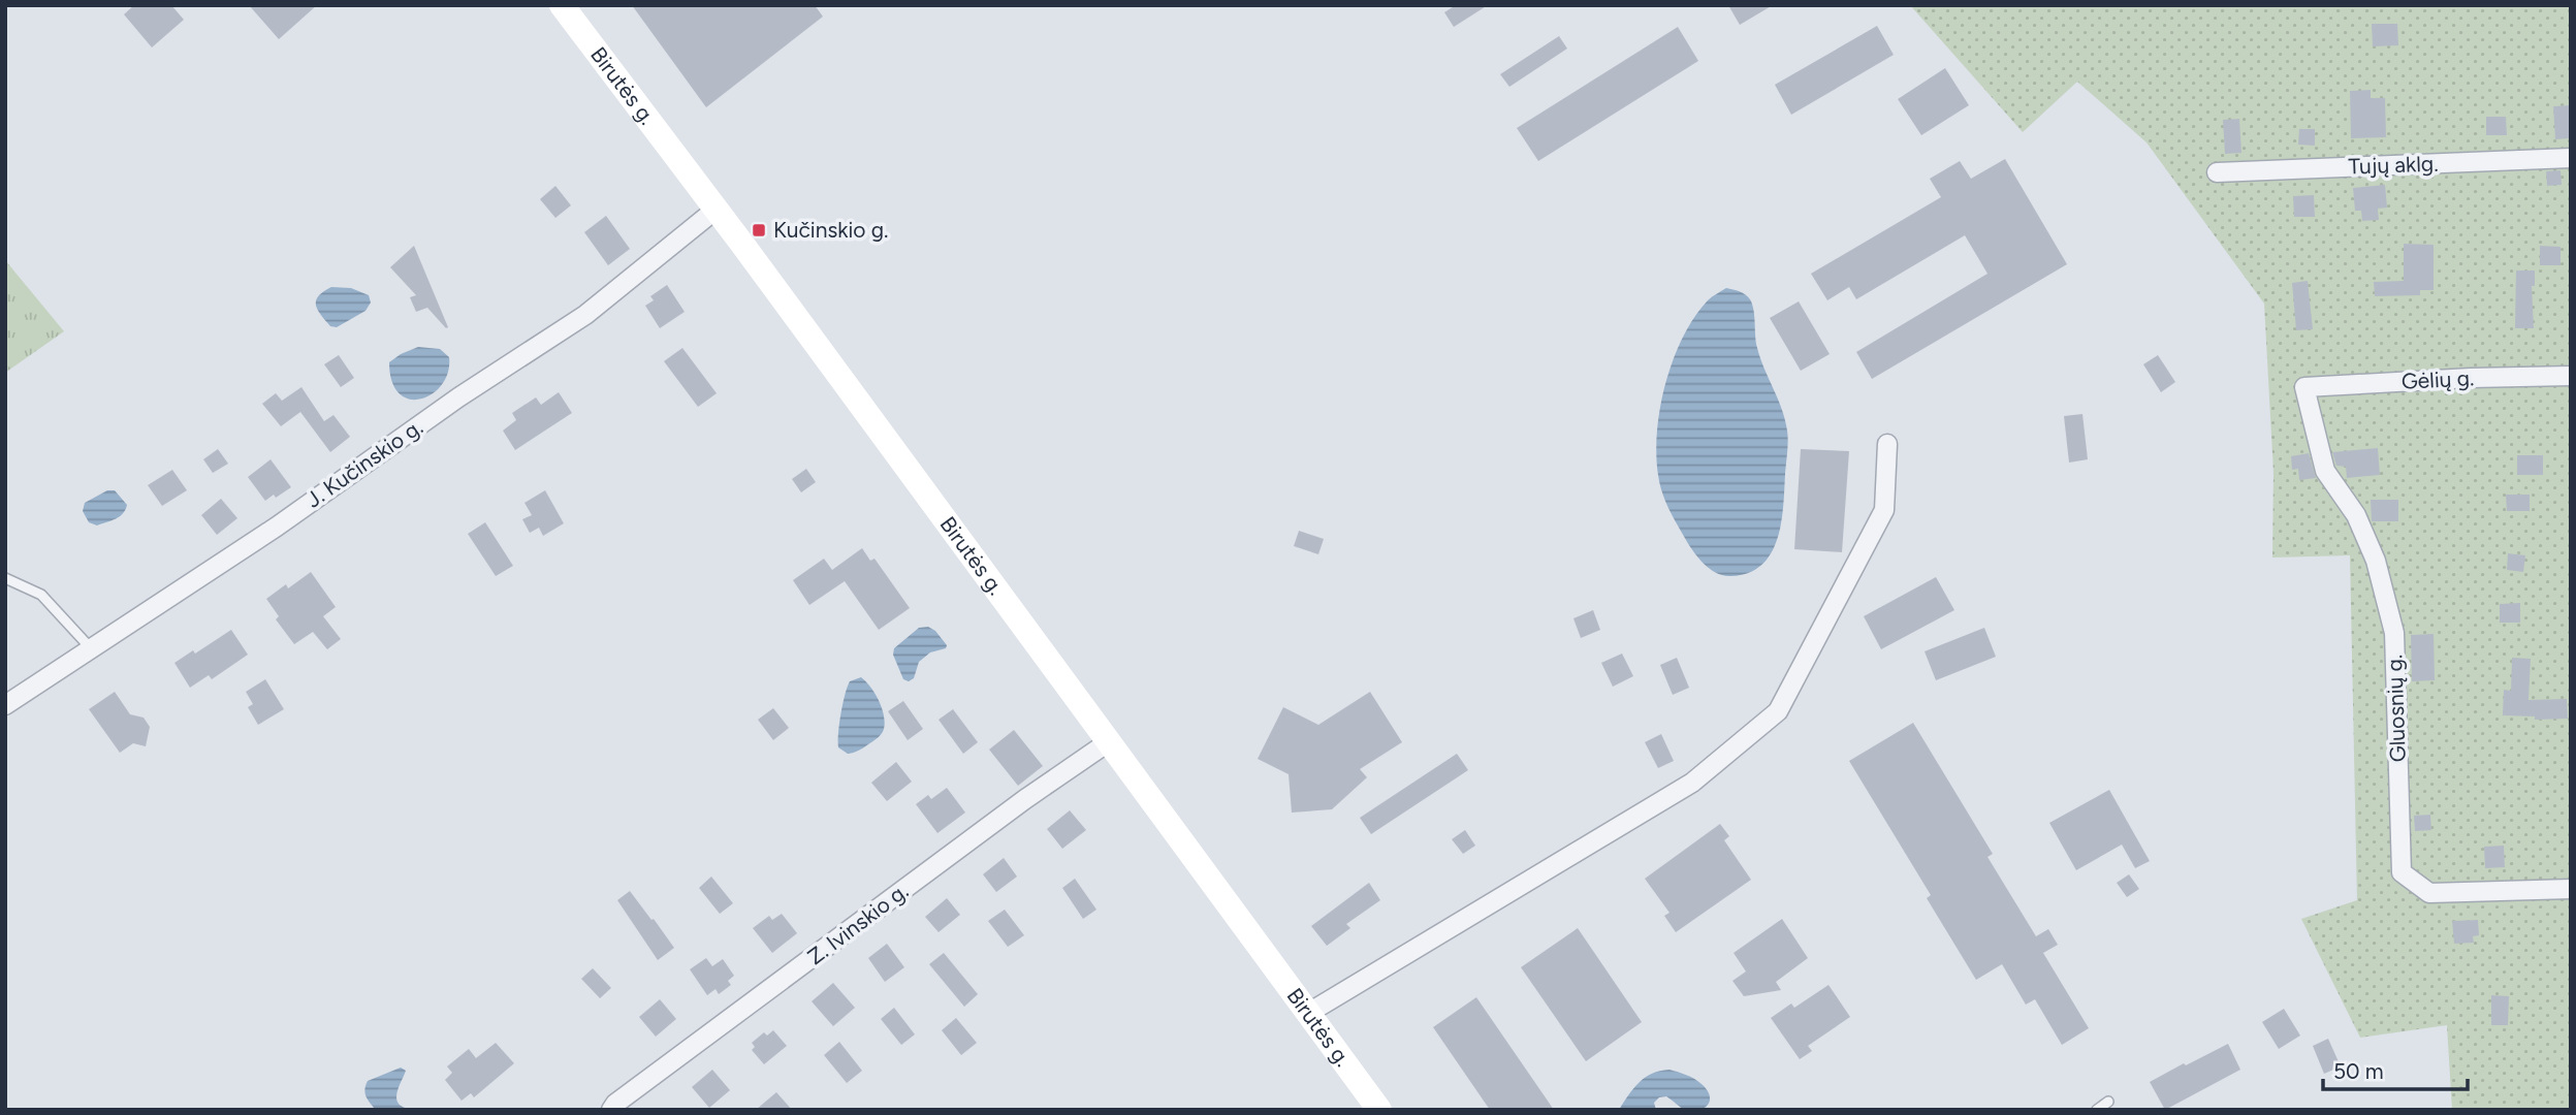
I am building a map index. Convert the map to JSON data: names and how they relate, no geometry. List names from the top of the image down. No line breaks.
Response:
{"streets":{"main road":["Birutės g."],"street":["Tujų aklg.","Gėlių g.","J. Kučinskio g.","Gluosnių g.","Z. Ivinskio g."]},"crossings":[["Birutės g.","J. Kučinskio g."],["Birutės g.","Z. Ivinskio g."],["Gėlių g.","Gluosnių g."]],"places":{"transit":["Kučinskio g."]},"scale_bar":"50 m"}
